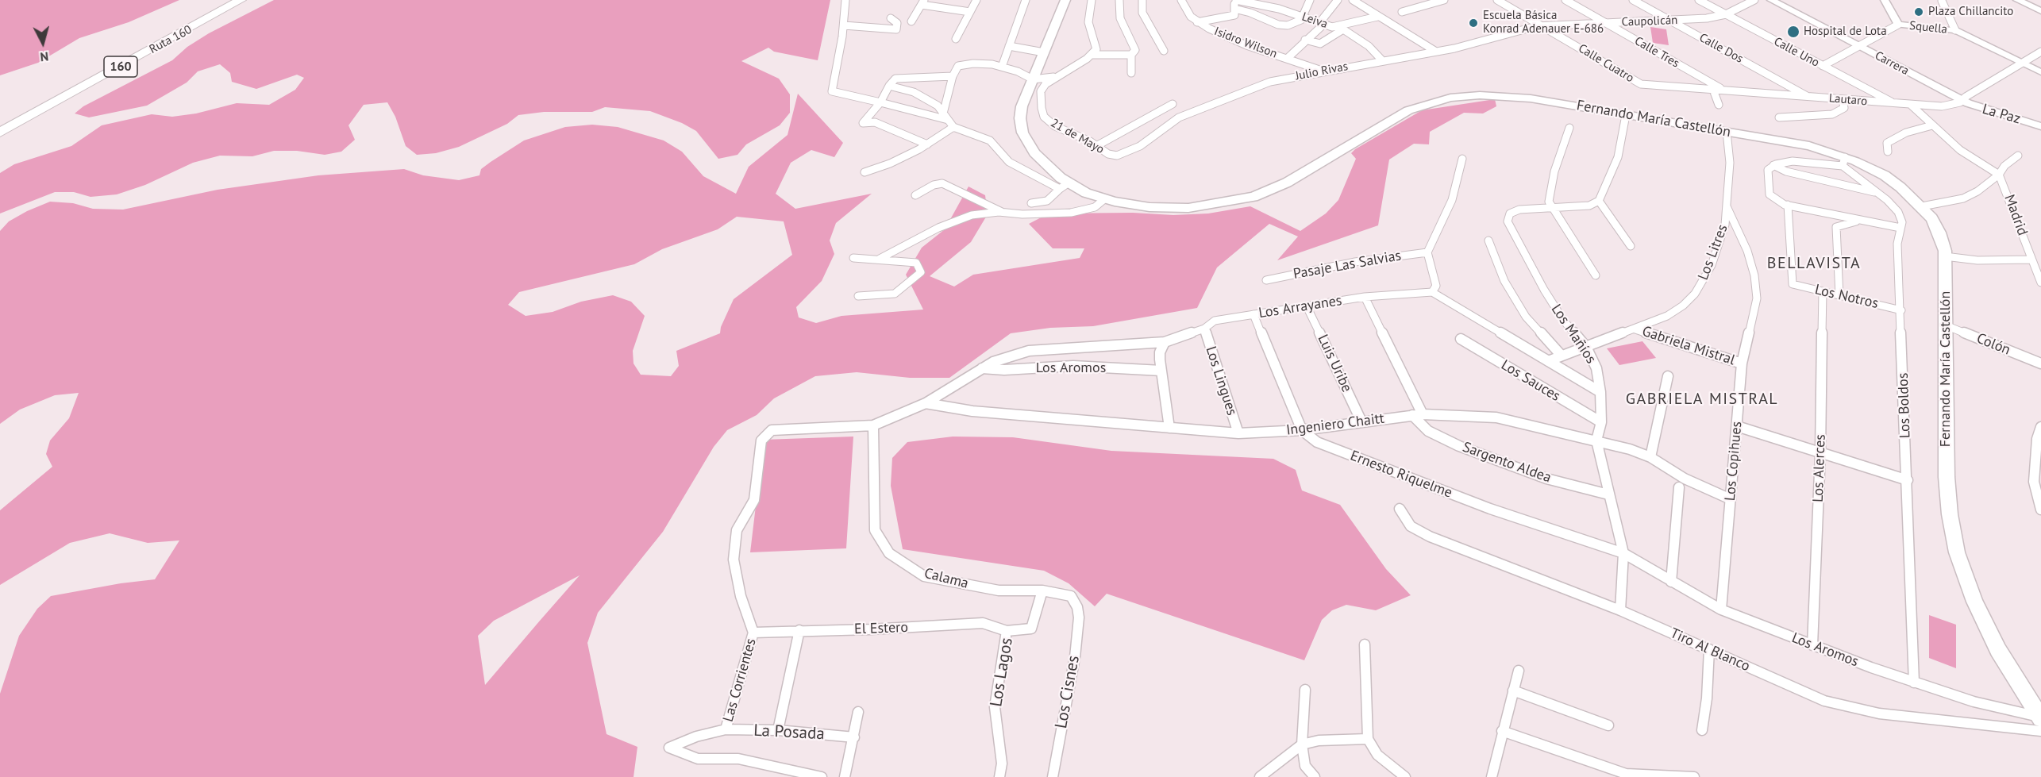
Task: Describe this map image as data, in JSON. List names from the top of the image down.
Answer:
{
  "streets": {
    "highway": ["Ruta 160", "160"],
    "main road": ["Fernando María Castellón"],
    "street": [
      "Leiva",
      "Caupolicán",
      "Squella",
      "Isidro Wilson",
      "Calle Dos",
      "Calle Tres",
      "Calle Uno",
      "Calle Cuatro",
      "Carrera",
      "Julio Rivas",
      "Lautaro",
      "La Paz",
      "21 de Mayo",
      "Madrid",
      "Los Litres",
      "Pasaje Las Salvias",
      "Los Notros",
      "Los Arrayanes",
      "Los Mañíos",
      "Colón",
      "Gabriela Mistral",
      "Luis Uribe",
      "Los Aromos",
      "Los Lingues",
      "Los Sauces",
      "Los Boldos",
      "Ingeniero Chaitt",
      "Los Copihues",
      "Sargento Aldea",
      "Los Alerces",
      "Ernesto Riquelme",
      "Calama",
      "El Estero",
      "Tiro Al Blanco",
      "Los Lagos",
      "Las Corrientes",
      "Los Cisnes",
      "La Posada"
    ]
  },
  "crossings": [
    ["Leiva", "Julio Rivas"],
    ["Caupolicán", "Calle Dos"],
    ["Caupolicán", "Calle Tres"],
    ["Caupolicán", "Calle Uno"],
    ["Caupolicán", "Calle Cuatro"],
    ["Caupolicán", "Julio Rivas"],
    ["Squella", "Calle Uno"],
    ["Squella", "Carrera"],
    ["Isidro Wilson", "Julio Rivas"],
    ["Calle Dos", "Lautaro"],
    ["Calle Tres", "Lautaro"],
    ["Calle Uno", "Lautaro"],
    ["Calle Cuatro", "Julio Rivas"],
    ["Calle Cuatro", "Lautaro"],
    ["Carrera", "Lautaro"],
    ["Carrera", "La Paz"],
    ["Julio Rivas", "21 de Mayo"],
    ["Lautaro", "La Paz"],
    ["Fernando María Castellón", "Los Litres"],
    ["Fernando María Castellón", "Colón"],
    ["Fernando María Castellón", "Los Aromos"],
    ["Fernando María Castellón", "Los Boldos"],
    ["Los Litres", "Los Mañíos"],
    ["Los Litres", "Gabriela Mistral"],
    ["Los Litres", "Los Copihues"],
    ["Los Notros", "Los Boldos"],
    ["Los Notros", "Los Alerces"],
    ["Los Arrayanes", "Luis Uribe"],
    ["Los Arrayanes", "Los Aromos"],
    ["Los Arrayanes", "Los Lingues"],
    ["Los Arrayanes", "Ingeniero Chaitt"],
    ["Los Arrayanes", "Calama"],
    ["Los Arrayanes", "Las Corrientes"],
    ["Los Mañíos", "Los Aromos"],
    ["Los Mañíos", "Los Sauces"],
    ["Los Mañíos", "Ingeniero Chaitt"],
    ["Los Mañíos", "Sargento Aldea"],
    ["Los Mañíos", "Ernesto Riquelme"],
    ["Los Mañíos", "Tiro Al Blanco"],
    ["Gabriela Mistral", "Los Copihues"],
    ["Luis Uribe", "Ingeniero Chaitt"],
    ["Los Aromos", "Los Boldos"],
    ["Los Aromos", "Los Copihues"],
    ["Los Aromos", "Los Alerces"],
    ["Los Aromos", "Ernesto Riquelme"],
    ["Los Lingues", "Ingeniero Chaitt"],
    ["Ingeniero Chaitt", "Los Copihues"],
    ["Ingeniero Chaitt", "Sargento Aldea"],
    ["Ingeniero Chaitt", "Ernesto Riquelme"],
    ["Calama", "Los Lagos"],
    ["Calama", "Las Corrientes"],
    ["Calama", "Los Cisnes"],
    ["El Estero", "Los Lagos"],
    ["El Estero", "Las Corrientes"],
    ["Las Corrientes", "La Posada"]
  ],
  "districts": ["BELLAVISTA", "GABRIELA MISTRAL"],
  "places": ["Plaza Chillancito", "Escuela Básica Konrad Adenauer E-686", "Hospital de Lota"],
  "north": "bottom"
}
